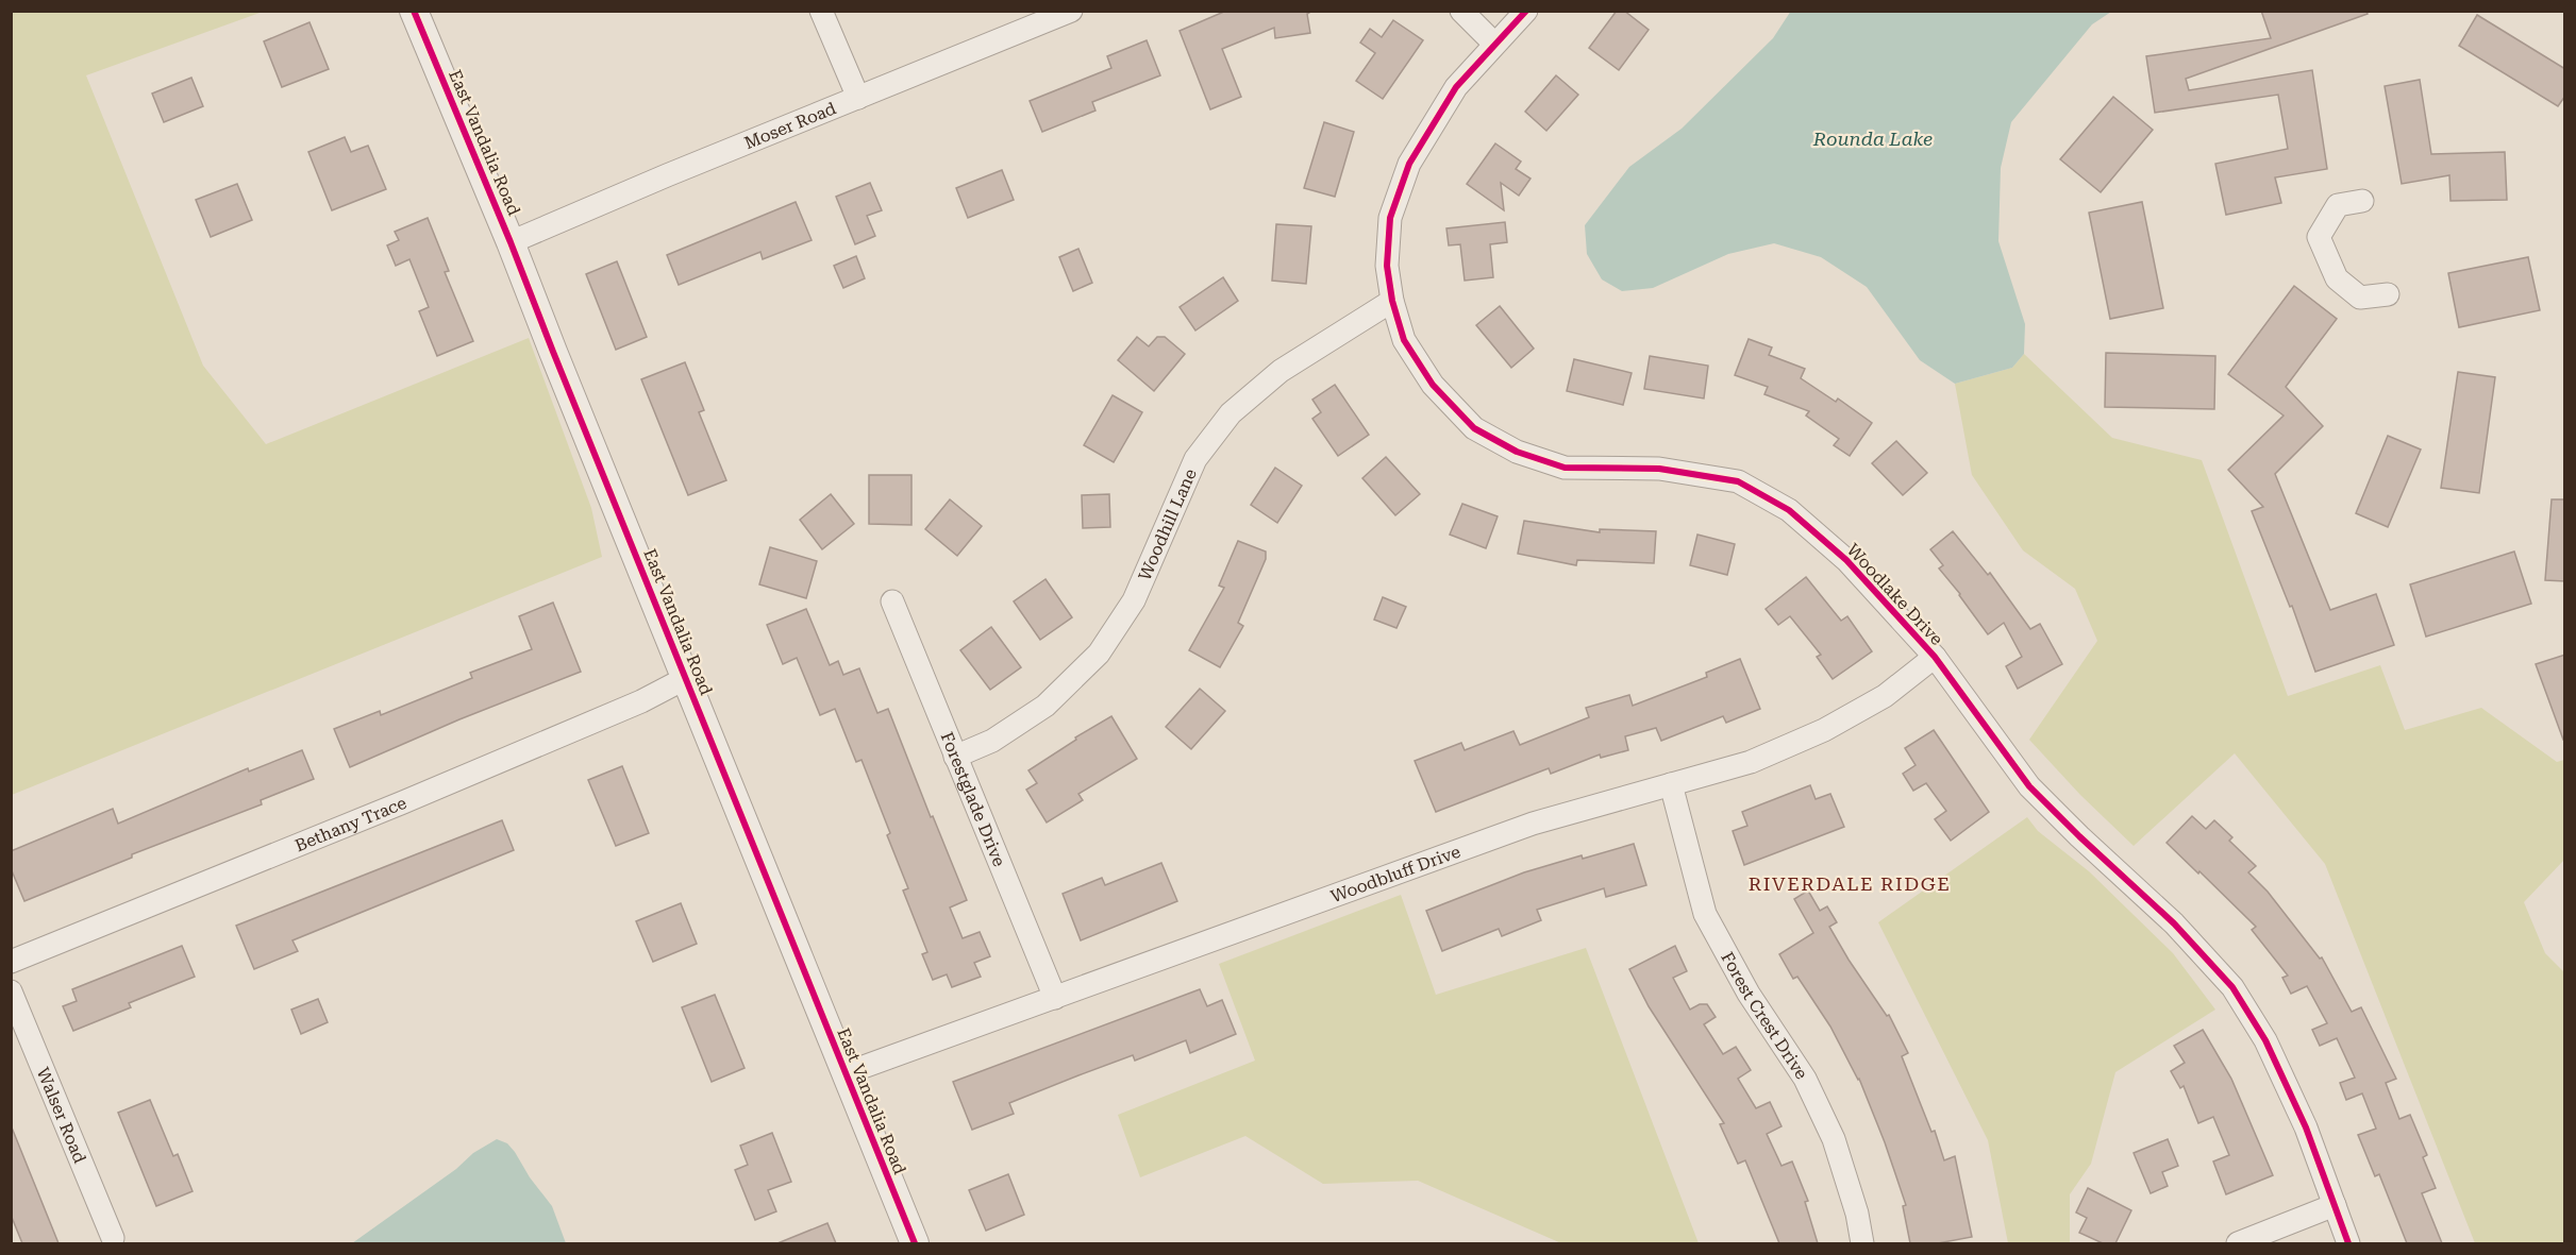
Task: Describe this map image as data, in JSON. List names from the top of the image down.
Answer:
{
  "streets": {
    "street": [
      "Moser Road",
      "East Vandalia Road",
      "Woodhill Lane",
      "Woodlake Drive",
      "Forestglade Drive",
      "Bethany Trace",
      "Woodbluff Drive",
      "Forest Crest Drive",
      "Walser Road"
    ]
  },
  "crossings": [
    ["Moser Road", "East Vandalia Road"],
    ["East Vandalia Road", "Bethany Trace"],
    ["East Vandalia Road", "Woodbluff Drive"],
    ["Woodhill Lane", "Woodlake Drive"],
    ["Woodhill Lane", "Forestglade Drive"],
    ["Woodlake Drive", "Woodbluff Drive"],
    ["Forestglade Drive", "Woodbluff Drive"],
    ["Woodbluff Drive", "Forest Crest Drive"]
  ],
  "districts": ["RIVERDALE RIDGE"],
  "water": ["Rounda Lake"]
}
